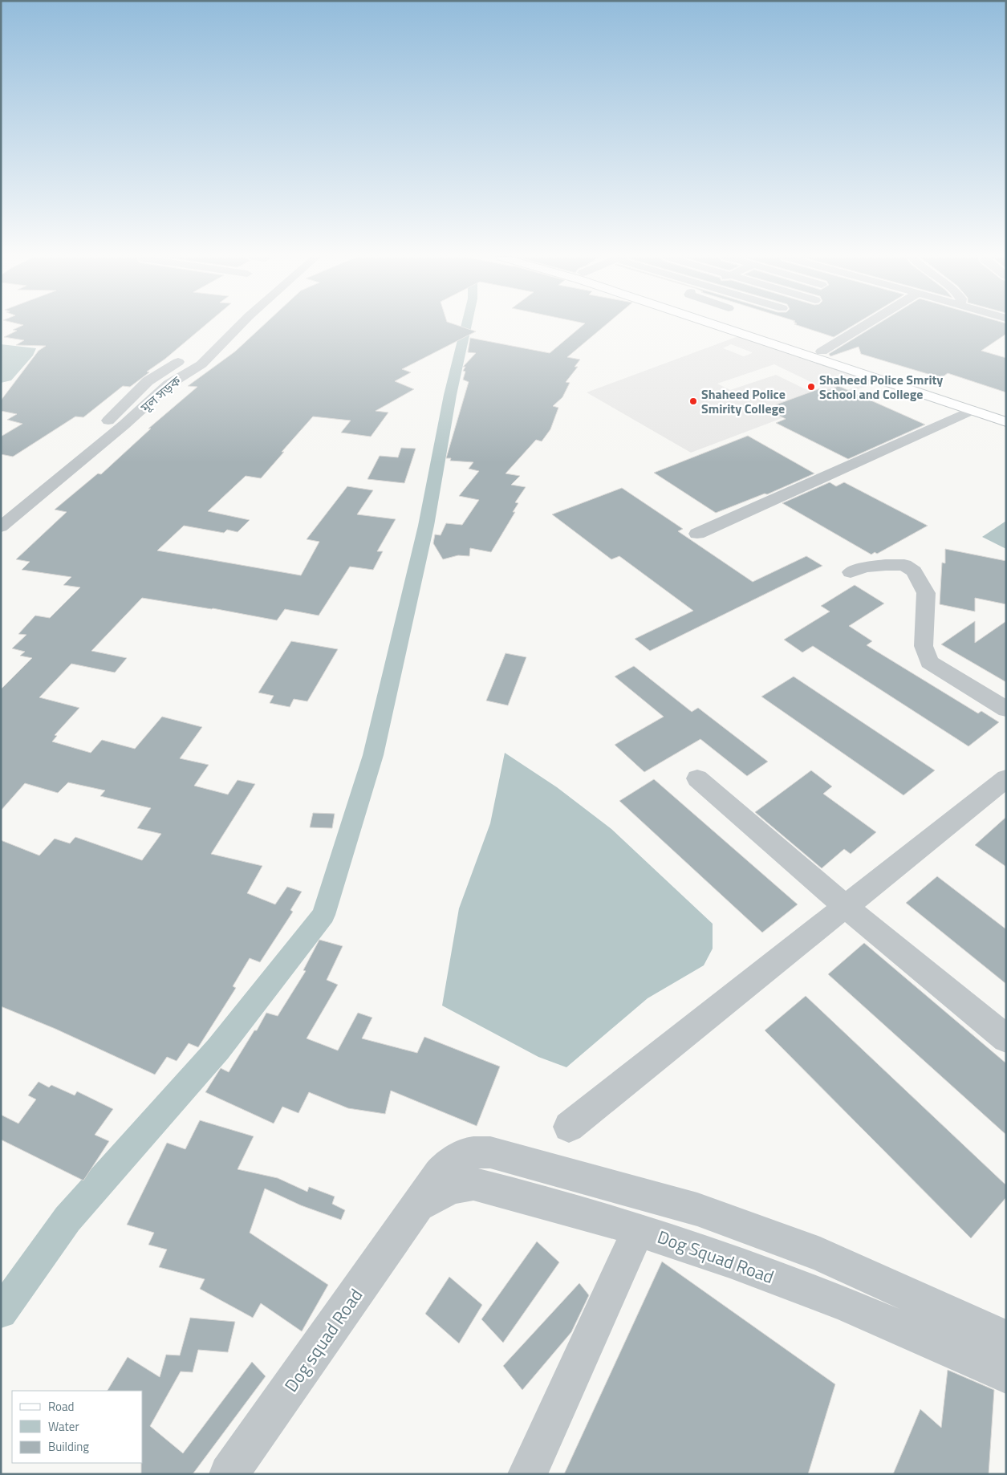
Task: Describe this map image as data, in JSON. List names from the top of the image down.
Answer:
{
  "streets": {
    "street": ["মূল সড়ক", "Dog Squad Road", "Dog squad Road"]
  },
  "crossings": [
    ["Dog Squad Road", "Dog squad Road"]
  ],
  "places": ["Shaheed Police Smrity School and College", "Shaheed Police Smirity College"],
  "legend": ["Road", "Water", "Building"]
}
